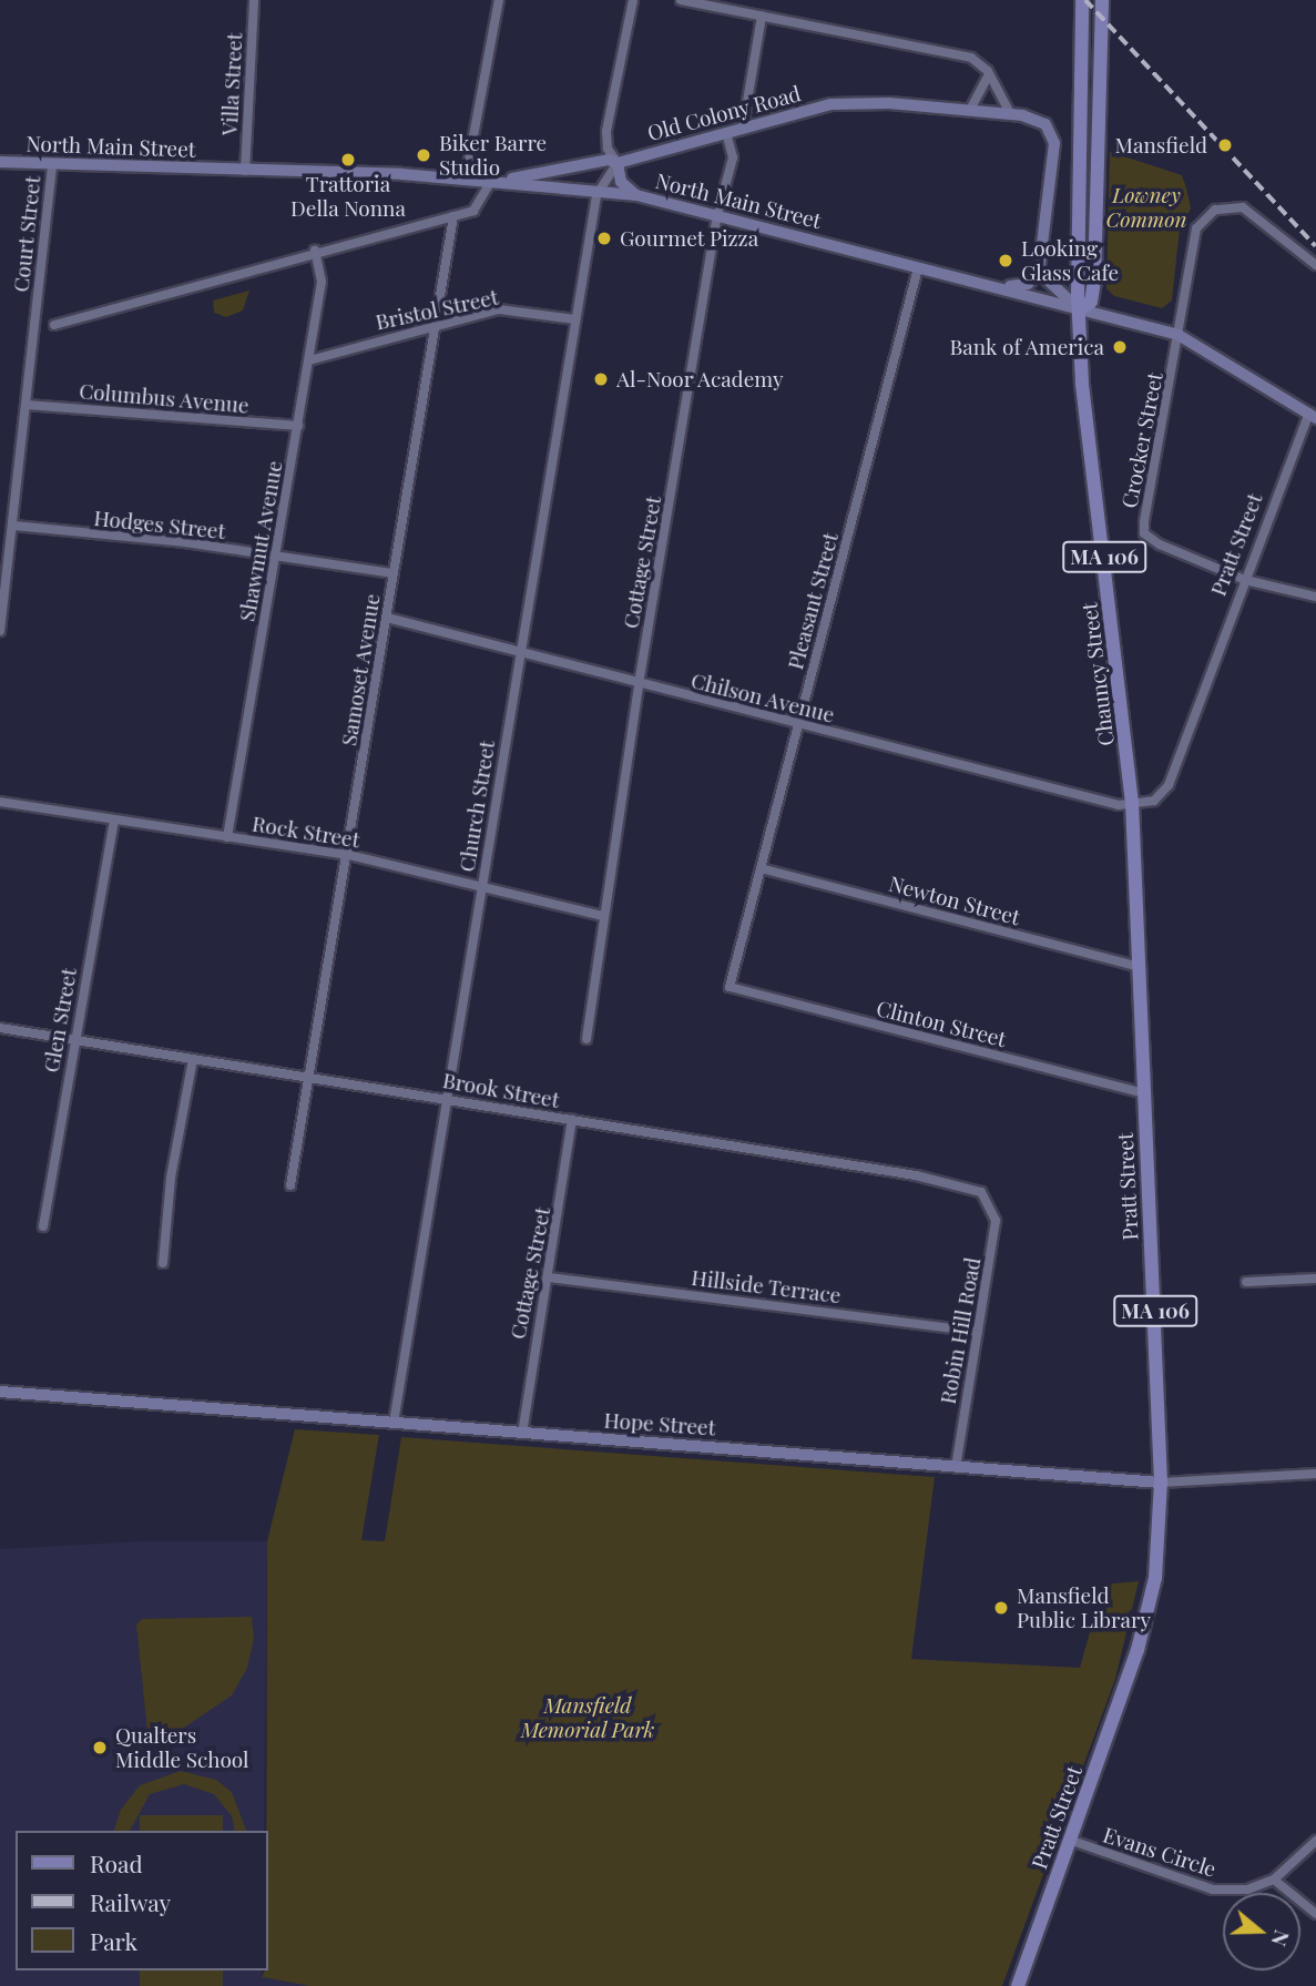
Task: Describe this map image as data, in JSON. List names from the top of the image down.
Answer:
{
  "streets": {
    "main road": [
      "Old Colony Road",
      "North Main Street",
      "Pratt Street",
      "MA 106",
      "Chauncy Street",
      "Hope Street"
    ],
    "street": [
      "Villa Street",
      "Court Street",
      "Bristol Street",
      "Columbus Avenue",
      "Crocker Street",
      "Hodges Street",
      "Shawmut Avenue",
      "Cottage Street",
      "Pleasant Street",
      "Samoset Avenue",
      "Chilson Avenue",
      "Church Street",
      "Rock Street",
      "Newton Street",
      "Glen Street",
      "Clinton Street",
      "Brook Street",
      "Hillside Terrace",
      "Robin Hill Road",
      "Evans Circle"
    ]
  },
  "crossings": [
    ["Villa Street", "North Main Street"],
    ["Old Colony Road", "North Main Street"],
    ["Old Colony Road", "Cottage Street"],
    ["North Main Street", "Court Street"],
    ["North Main Street", "Crocker Street"],
    ["North Main Street", "Pratt Street"],
    ["North Main Street", "Cottage Street"],
    ["North Main Street", "Pleasant Street"],
    ["North Main Street", "Chauncy Street"],
    ["North Main Street", "Church Street"],
    ["Court Street", "Columbus Avenue"],
    ["Court Street", "Hodges Street"],
    ["Bristol Street", "Shawmut Avenue"],
    ["Bristol Street", "Samoset Avenue"],
    ["Bristol Street", "Church Street"],
    ["Columbus Avenue", "Shawmut Avenue"],
    ["Crocker Street", "Pratt Street"],
    ["Hodges Street", "Shawmut Avenue"],
    ["Hodges Street", "Samoset Avenue"],
    ["Shawmut Avenue", "Rock Street"],
    ["Pratt Street", "Chauncy Street"],
    ["Pratt Street", "Chilson Avenue"],
    ["Pratt Street", "Newton Street"],
    ["Pratt Street", "Clinton Street"],
    ["Pratt Street", "Hope Street"],
    ["Pratt Street", "Evans Circle"],
    ["Cottage Street", "Chilson Avenue"],
    ["Cottage Street", "Rock Street"],
    ["Cottage Street", "Brook Street"],
    ["Cottage Street", "Hillside Terrace"],
    ["Cottage Street", "Hope Street"],
    ["Pleasant Street", "Chilson Avenue"],
    ["Pleasant Street", "Newton Street"],
    ["Pleasant Street", "Clinton Street"],
    ["Samoset Avenue", "Chilson Avenue"],
    ["Samoset Avenue", "Rock Street"],
    ["Samoset Avenue", "Brook Street"],
    ["Chauncy Street", "Chilson Avenue"],
    ["Chilson Avenue", "Church Street"],
    ["Church Street", "Rock Street"],
    ["Church Street", "Brook Street"],
    ["Church Street", "Hope Street"],
    ["Rock Street", "Glen Street"],
    ["Glen Street", "Brook Street"],
    ["Brook Street", "Robin Hill Road"],
    ["Hillside Terrace", "Robin Hill Road"],
    ["Robin Hill Road", "Hope Street"]
  ],
  "parks": ["Lowney Common", "Mansfield Memorial Park"],
  "places": [
    "Mansfield",
    "Biker Barre Studio",
    "Trattoria Della Nonna",
    "Gourmet Pizza",
    "Looking Glass Cafe",
    "Bank of America",
    "Al-Noor Academy",
    "Mansfield Public Library",
    "Qualters Middle School"
  ],
  "legend": ["Road", "Railway", "Park"],
  "north": "right"
}
